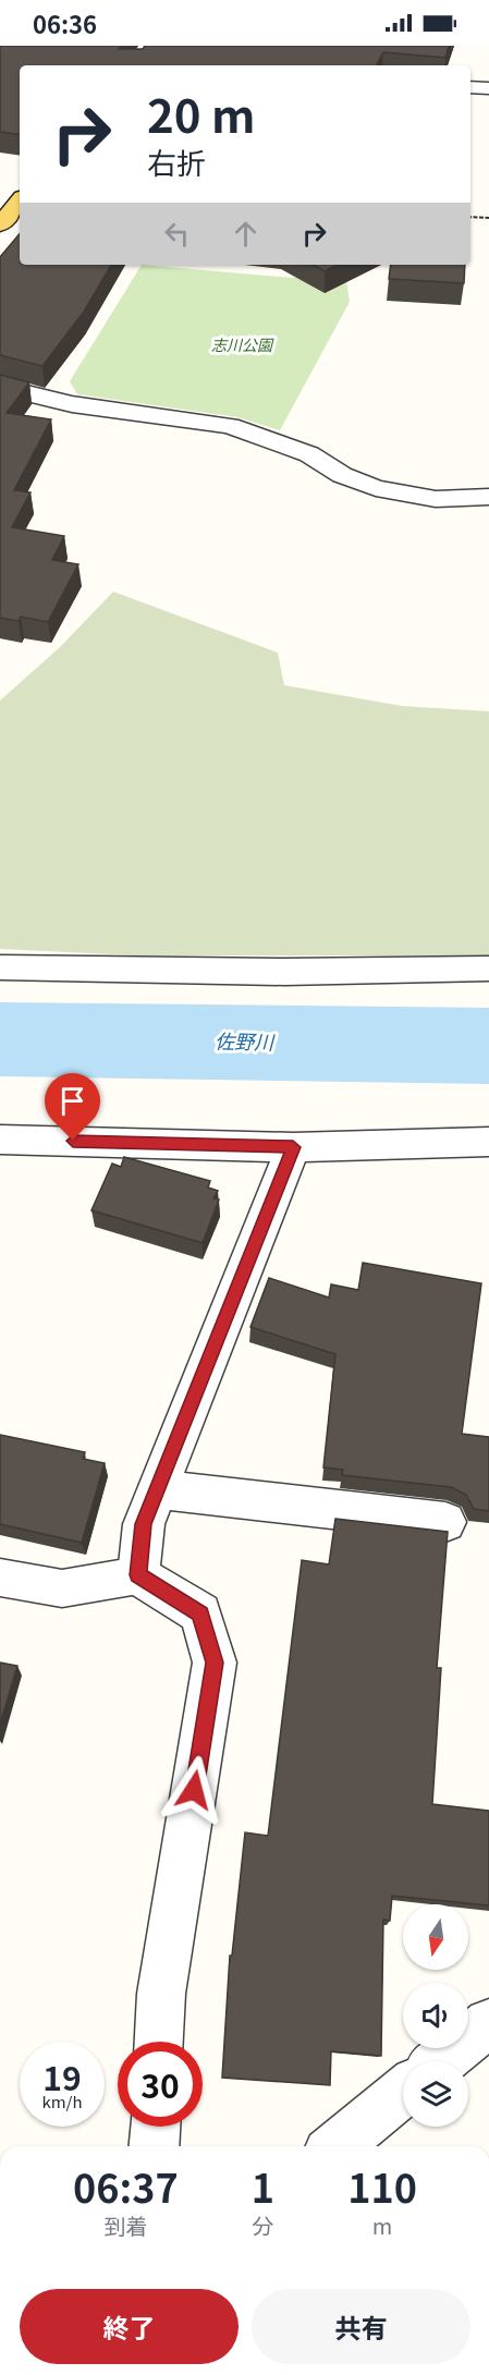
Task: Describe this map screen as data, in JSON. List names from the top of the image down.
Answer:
{
  "water": ["佐野川"],
  "parks": ["志川公園"],
  "north": "bottom",
  "page": {
    "status": "06:36",
    "turn": ["20 m", "右折"],
    "speed": "19 km/h",
    "limit": "30",
    "eta": [
      "06:37",
      "到着",
      "1",
      "分",
      "110",
      "m"
    ],
    "buttons": ["終了", "共有"]
  }
}
